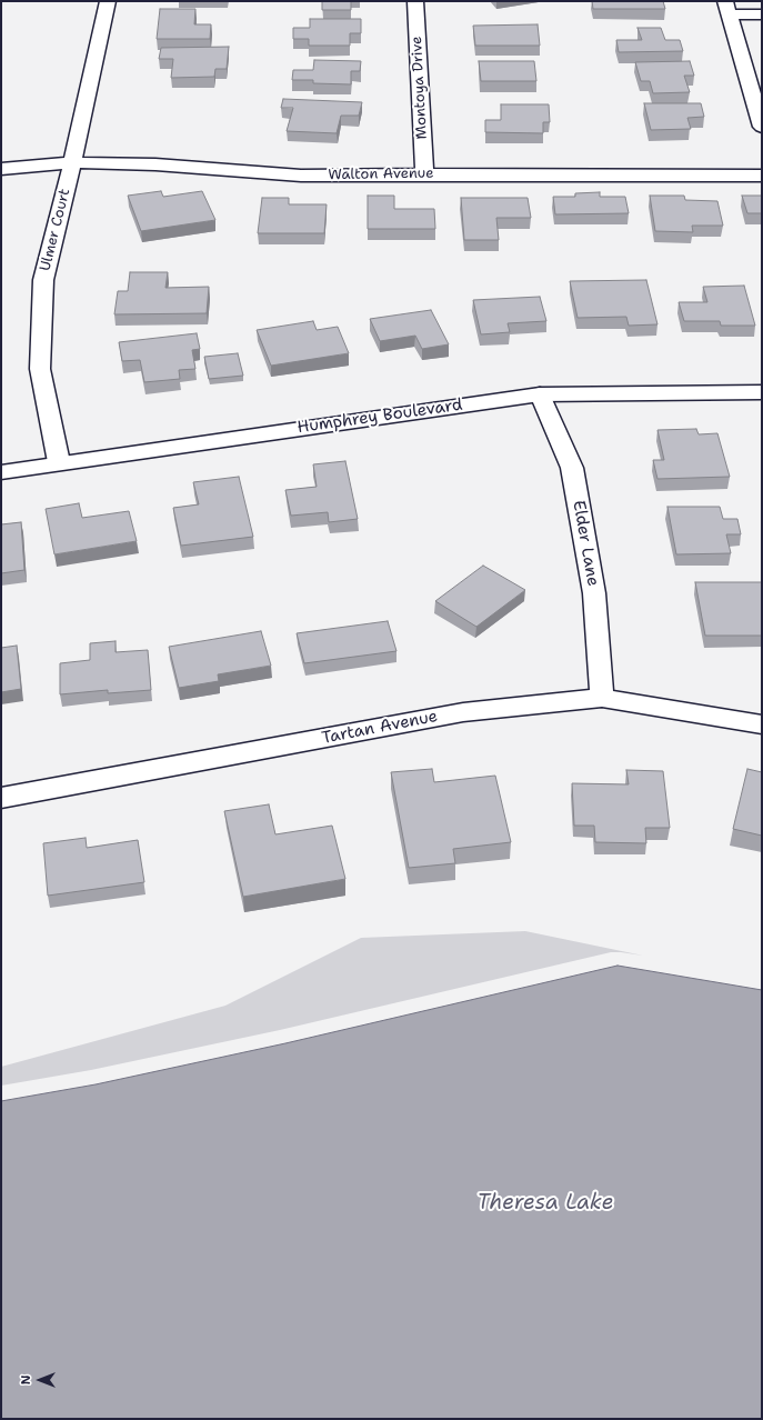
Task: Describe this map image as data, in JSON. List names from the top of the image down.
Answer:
{
  "streets": {
    "street": [
      "Montoya Drive",
      "Walton Avenue",
      "Ulmer Court",
      "Humphrey Boulevard",
      "Elder Lane",
      "Tartan Avenue"
    ]
  },
  "crossings": [
    ["Montoya Drive", "Walton Avenue"],
    ["Walton Avenue", "Ulmer Court"],
    ["Ulmer Court", "Humphrey Boulevard"],
    ["Humphrey Boulevard", "Elder Lane"],
    ["Elder Lane", "Tartan Avenue"]
  ],
  "water": ["Theresa Lake"],
  "north": "left"
}
